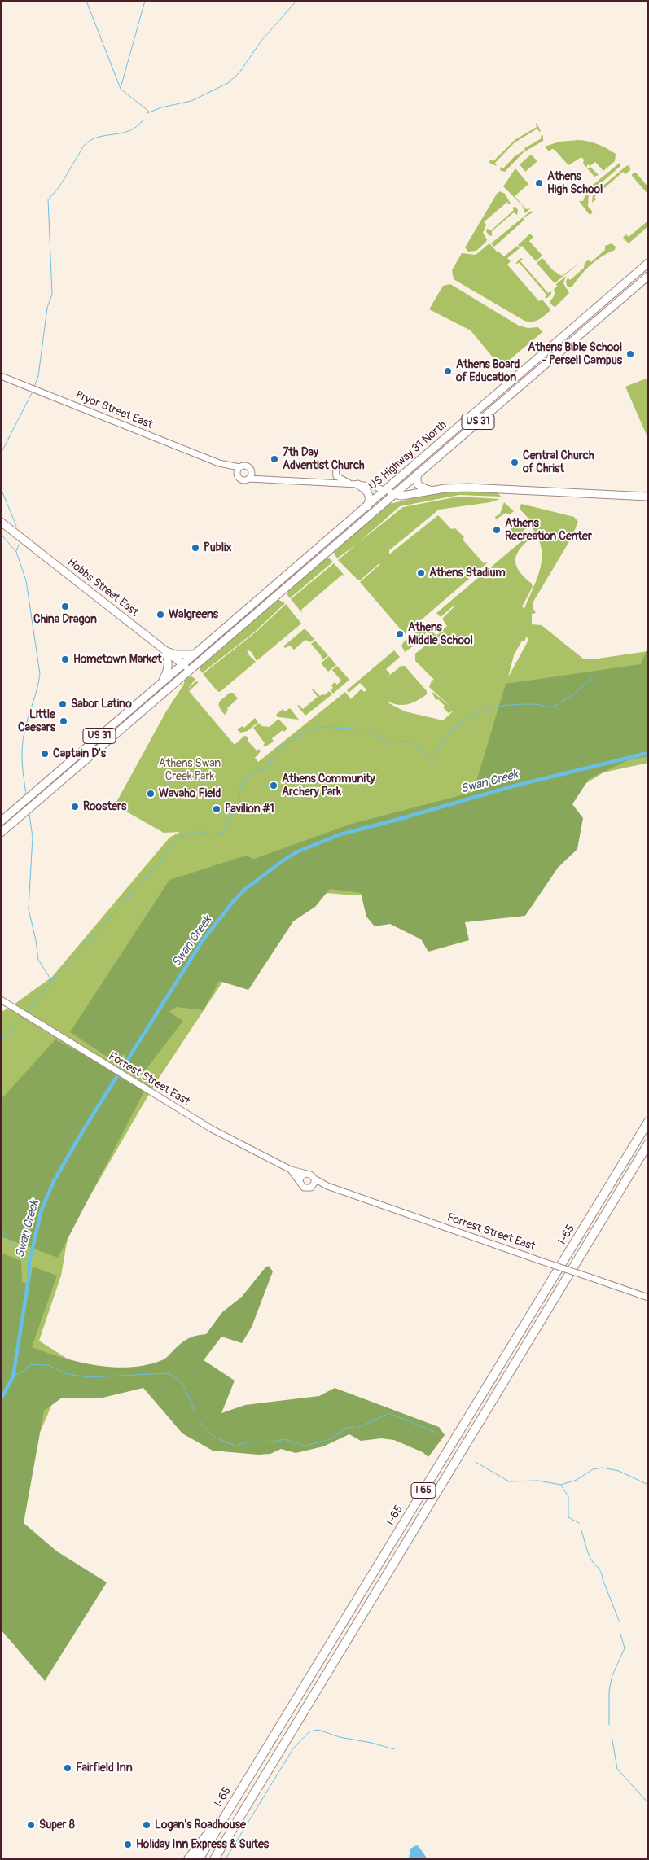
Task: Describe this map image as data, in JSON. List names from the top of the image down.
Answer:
{
  "streets": {
    "highway": ["I-65", "I 65"],
    "main road": ["US 31", "US Highway 31 North", "Hobbs Street East"],
    "street": ["Pryor Street East", "Forrest Street East"]
  },
  "crossings": [
    ["US 31", "US Highway 31 North"],
    ["US 31", "Hobbs Street East"],
    ["US Highway 31 North", "Hobbs Street East"]
  ],
  "water": ["Swan Creek"],
  "parks": ["Athens Swan Creek Park"],
  "places": [
    "Athens High School",
    "Athens Bible School - Persell Campus",
    "Athens Board of Education",
    "7th Day Adventist Church",
    "Central Church of Christ",
    "Athens Recreation Center",
    "Publix",
    "Athens Stadium",
    "China Dragon",
    "Walgreens",
    "Athens Middle School",
    "Hometown Market",
    "Sabor Latino",
    "Little Caesars",
    "Captain D's",
    "Athens Community Archery Park",
    "Wavaho Field",
    "Roosters",
    "Pavilion #1",
    "Fairfield Inn",
    "Super 8",
    "Logan's Roadhouse",
    "Holiday Inn Express & Suites"
  ]
}
